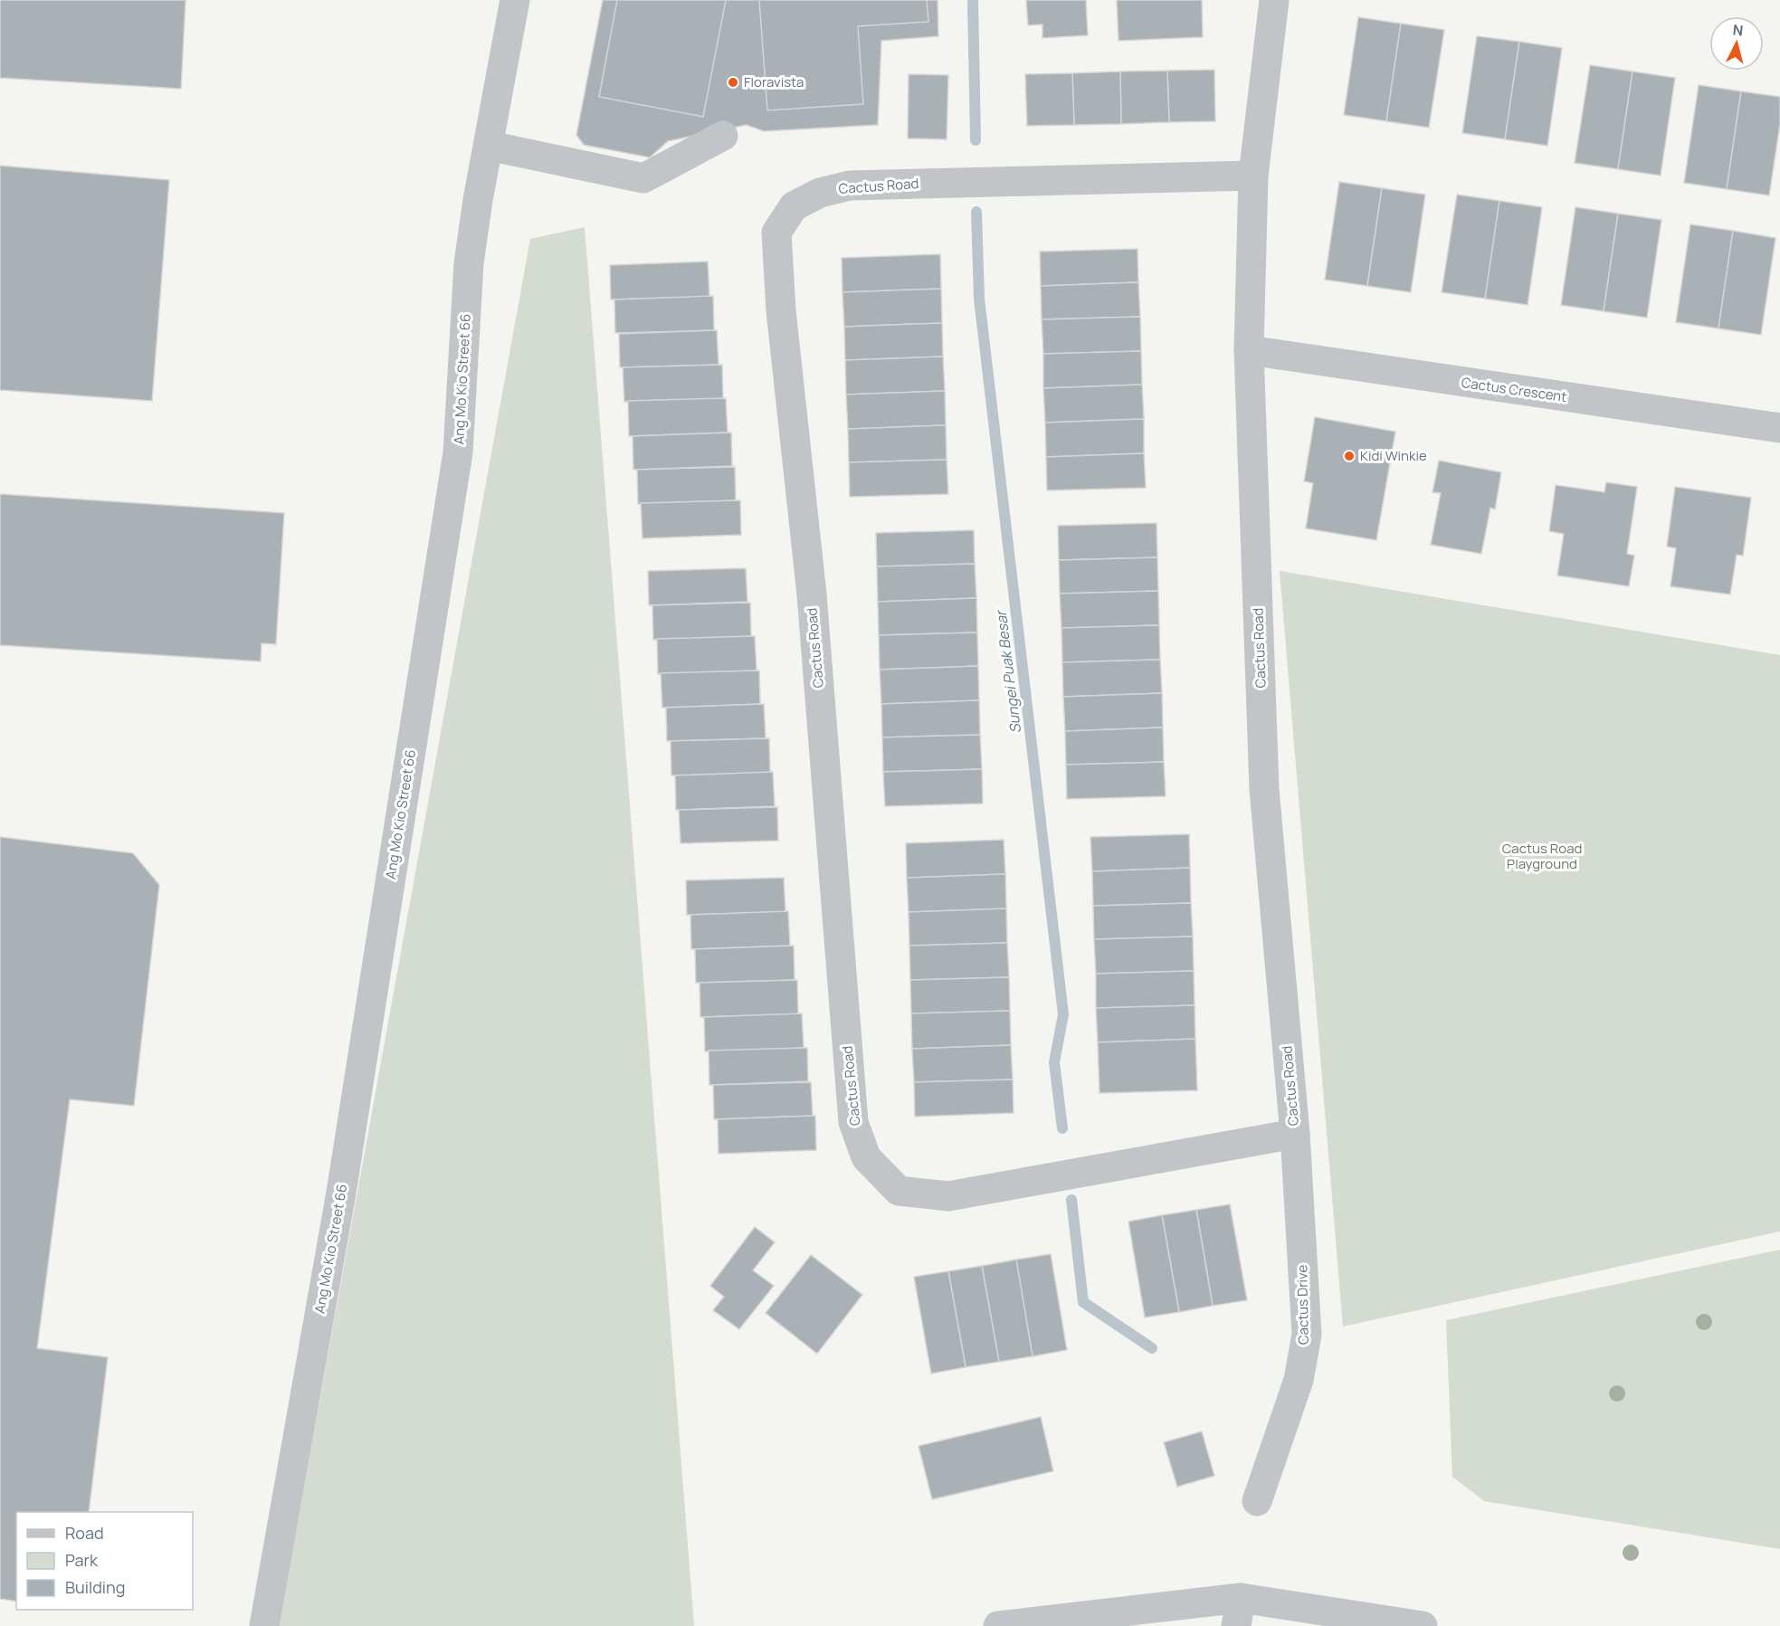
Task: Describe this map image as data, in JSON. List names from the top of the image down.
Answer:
{
  "streets": {
    "street": [
      "Cactus Road",
      "Ang Mo Kio Street 66",
      "Cactus Crescent",
      "Cactus Drive"
    ]
  },
  "crossings": [
    ["Cactus Road", "Cactus Crescent"],
    ["Cactus Road", "Cactus Drive"]
  ],
  "water": ["Sungei Puak Besar"],
  "parks": ["Cactus Road Playground"],
  "places": ["Floravista", "Kidi Winkie"],
  "legend": ["Road", "Park", "Building"],
  "north": "top"
}
